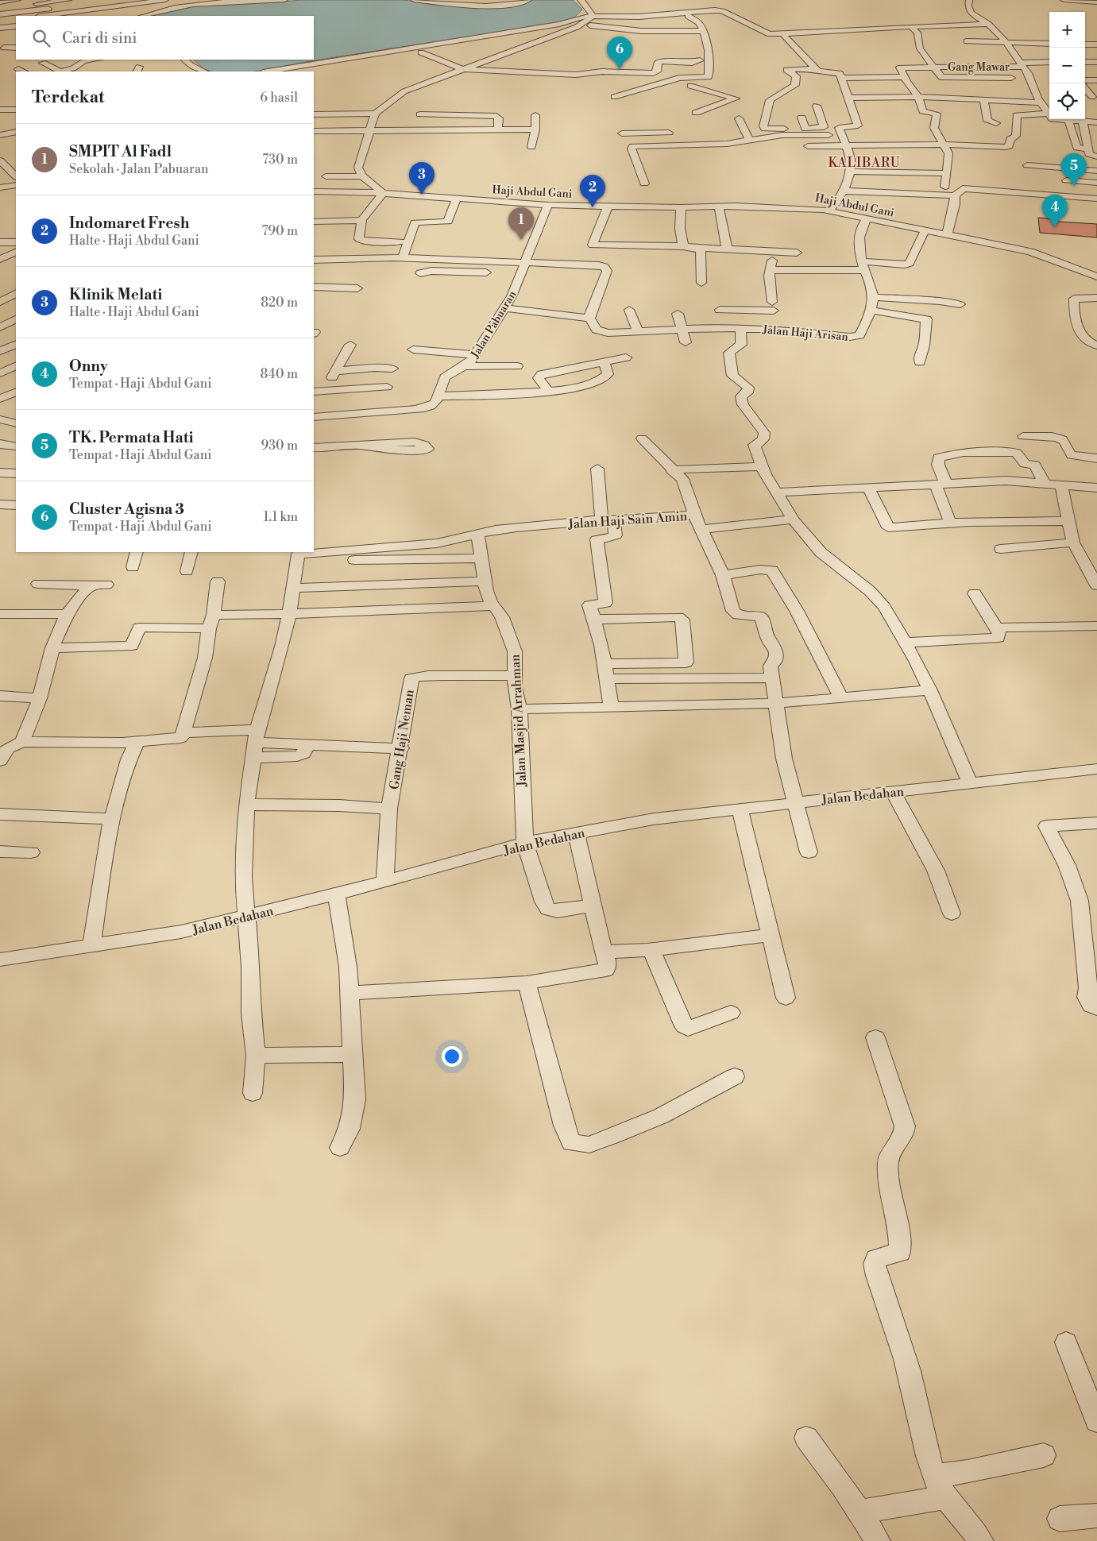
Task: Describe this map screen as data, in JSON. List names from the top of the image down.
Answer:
{
  "streets": {
    "street": [
      "Gang Mawar",
      "Haji Abdul Gani",
      "Jalan Pabuaran",
      "Jalan Haji Arisan",
      "Jalan Haji Sain Amin",
      "Jalan Masjid Arrahman",
      "Gang Haji Neman",
      "Jalan Bedahan"
    ]
  },
  "crossings": [
    ["Haji Abdul Gani", "Jalan Pabuaran"],
    ["Jalan Haji Sain Amin", "Jalan Masjid Arrahman"],
    ["Jalan Masjid Arrahman", "Gang Haji Neman"],
    ["Jalan Masjid Arrahman", "Jalan Bedahan"],
    ["Gang Haji Neman", "Jalan Bedahan"]
  ],
  "districts": ["KALIBARU"],
  "page": {
    "map_buttons": ["+", "−"],
    "search": "Cari di sini",
    "pins": [
      "6",
      "5",
      "3",
      "2",
      "4",
      "1"
    ],
    "heading": ["Terdekat", "6 hasil"],
    "list": [
      {
        "mark": "1",
        "name": "SMPIT Al Fadl",
        "note": "Sekolah · Jalan Pabuaran",
        "value": "730 m"
      },
      {
        "mark": "2",
        "name": "Indomaret Fresh",
        "note": "Halte · Haji Abdul Gani",
        "value": "790 m"
      },
      {
        "mark": "3",
        "name": "Klinik Melati",
        "note": "Halte · Haji Abdul Gani",
        "value": "820 m"
      },
      {
        "mark": "4",
        "name": "Onny",
        "note": "Tempat · Haji Abdul Gani",
        "value": "840 m"
      },
      {
        "mark": "5",
        "name": "TK. Permata Hati",
        "note": "Tempat · Haji Abdul Gani",
        "value": "930 m"
      },
      {
        "mark": "6",
        "name": "Cluster Agisna 3",
        "note": "Tempat · Haji Abdul Gani",
        "value": "1.1 km"
      }
    ]
  }
}
